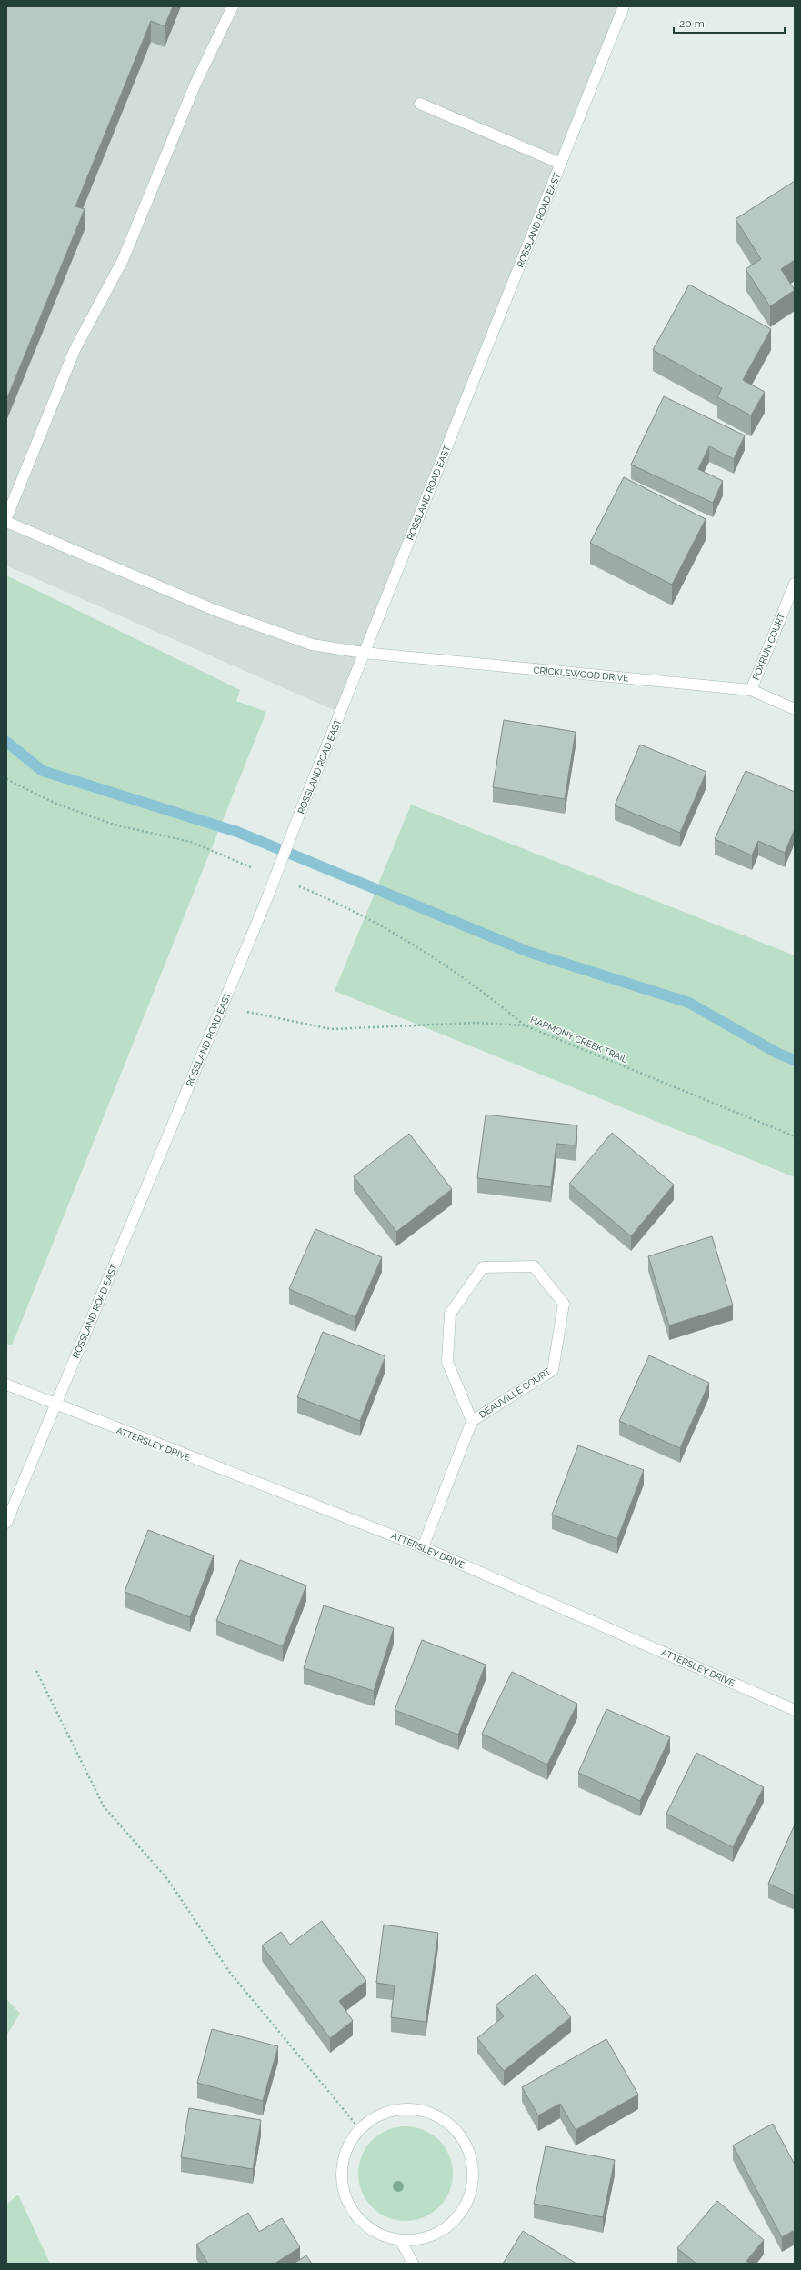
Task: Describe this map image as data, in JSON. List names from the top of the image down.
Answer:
{
  "streets": {
    "street": [
      "ROSSLAND ROAD EAST",
      "FOXRUN COURT",
      "CRICKLEWOOD DRIVE",
      "DEAUVILLE COURT",
      "ATTERSLEY DRIVE"
    ],
    "path": ["HARMONY CREEK TRAIL"]
  },
  "crossings": [
    ["ROSSLAND ROAD EAST", "CRICKLEWOOD DRIVE"],
    ["ROSSLAND ROAD EAST", "ATTERSLEY DRIVE"],
    ["FOXRUN COURT", "CRICKLEWOOD DRIVE"],
    ["DEAUVILLE COURT", "ATTERSLEY DRIVE"]
  ],
  "scale_bar": "20 m"
}
